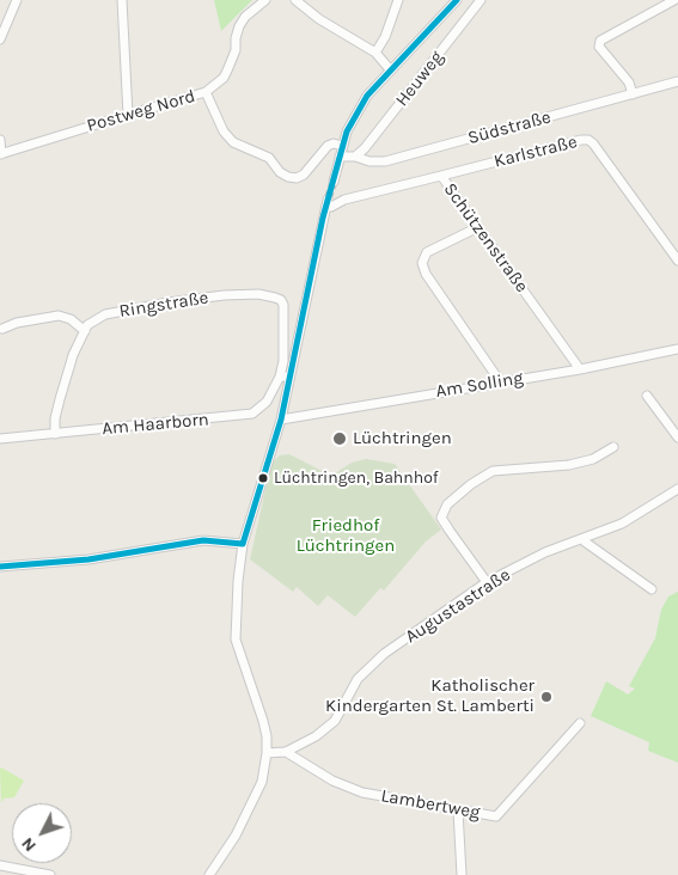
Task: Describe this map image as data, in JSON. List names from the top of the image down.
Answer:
{
  "streets": {
    "street": [
      "Heuweg",
      "Postweg Nord",
      "Südstraße",
      "Karlstraße",
      "Schützenstraße",
      "Ringstraße",
      "Am Solling",
      "Am Haarborn",
      "Augustastraße",
      "Lambertweg"
    ]
  },
  "crossings": [
    ["Heuweg", "Südstraße"],
    ["Karlstraße", "Schützenstraße"],
    ["Schützenstraße", "Am Solling"],
    ["Ringstraße", "Am Haarborn"],
    ["Augustastraße", "Lambertweg"]
  ],
  "parks": ["Friedhof Lüchtringen"],
  "places": ["Lüchtringen", "Lüchtringen, Bahnhof", "Katholischer Kindergarten St. Lamberti"],
  "north": "bottom left"
}
